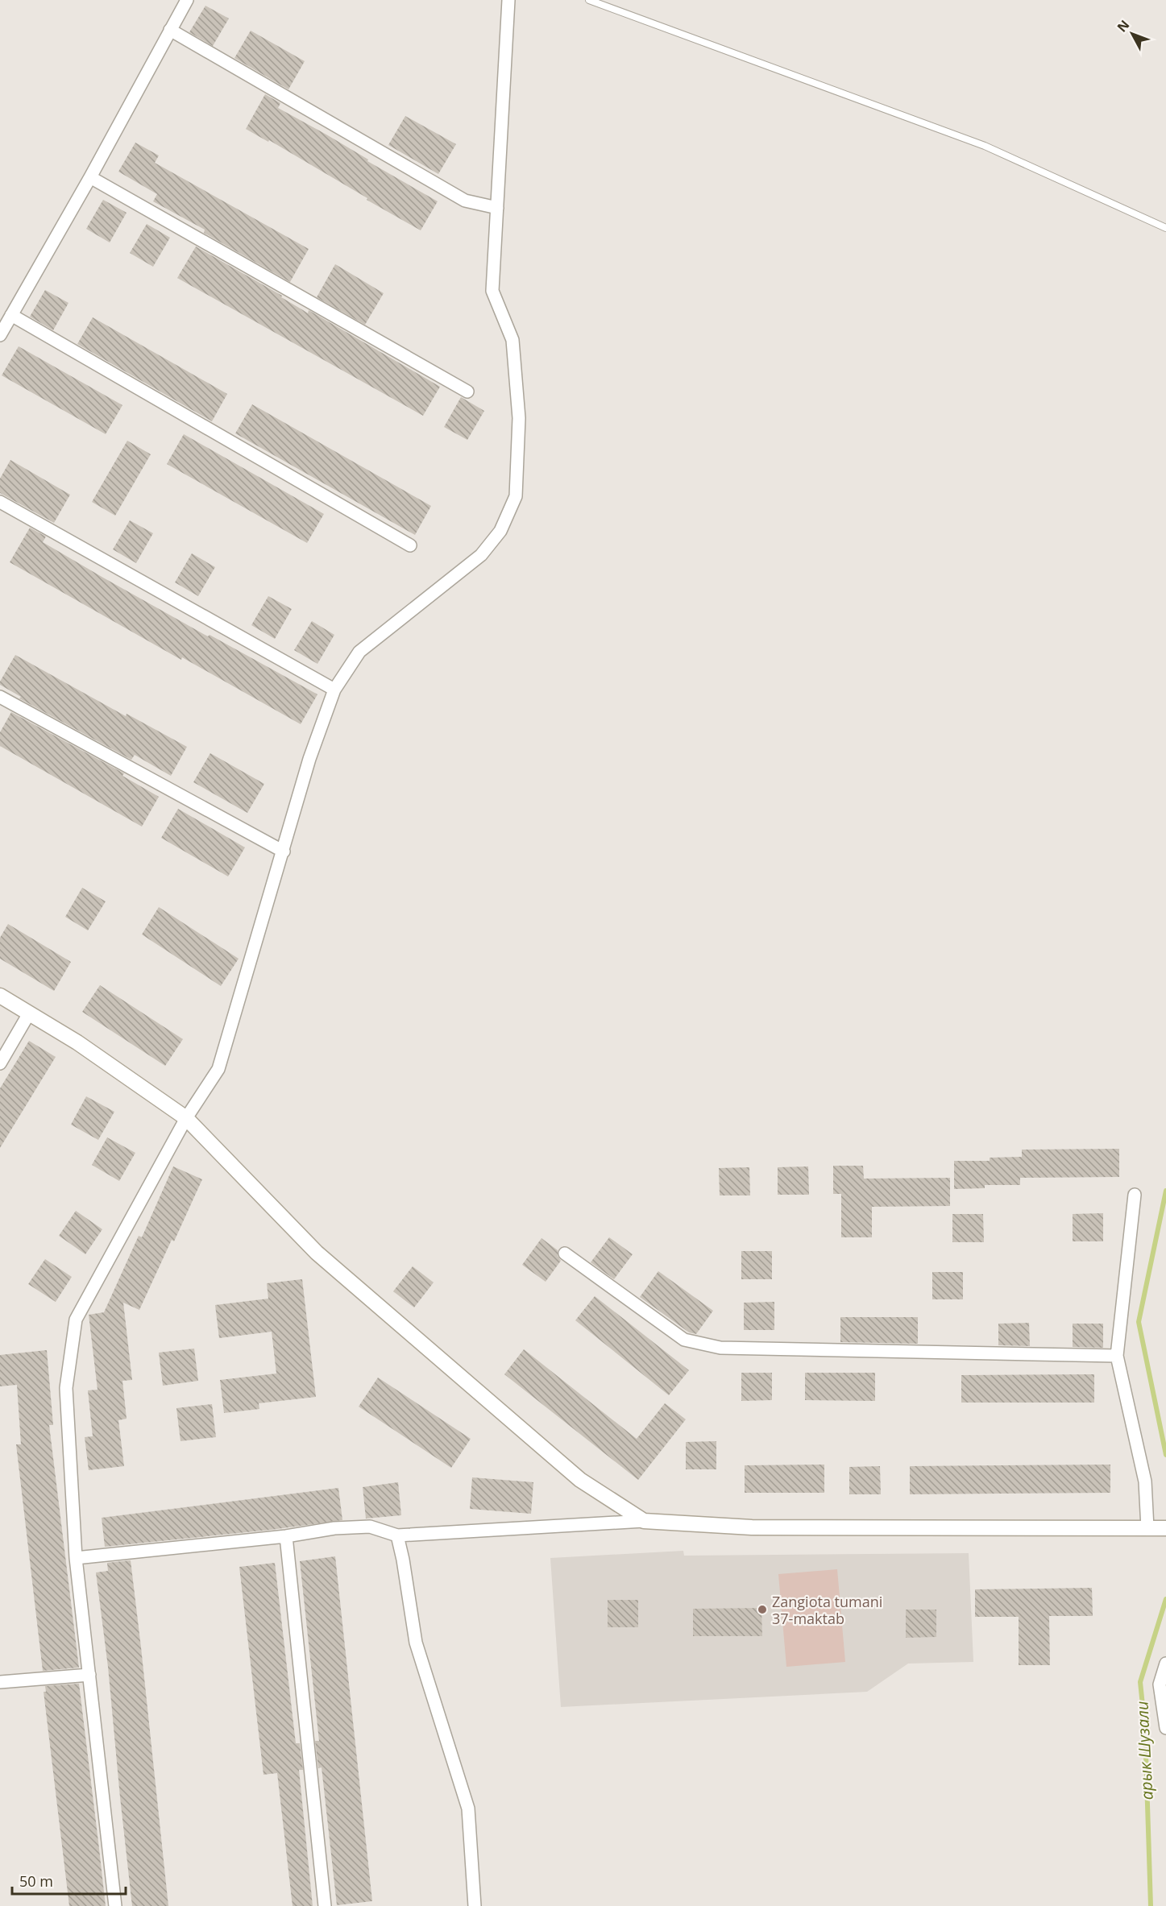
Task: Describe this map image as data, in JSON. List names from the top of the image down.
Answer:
{
  "water": ["арык Шузали"],
  "places": ["Zangiota tumani 37-maktab"],
  "scale_bar": "50 m",
  "north": "top left"
}
